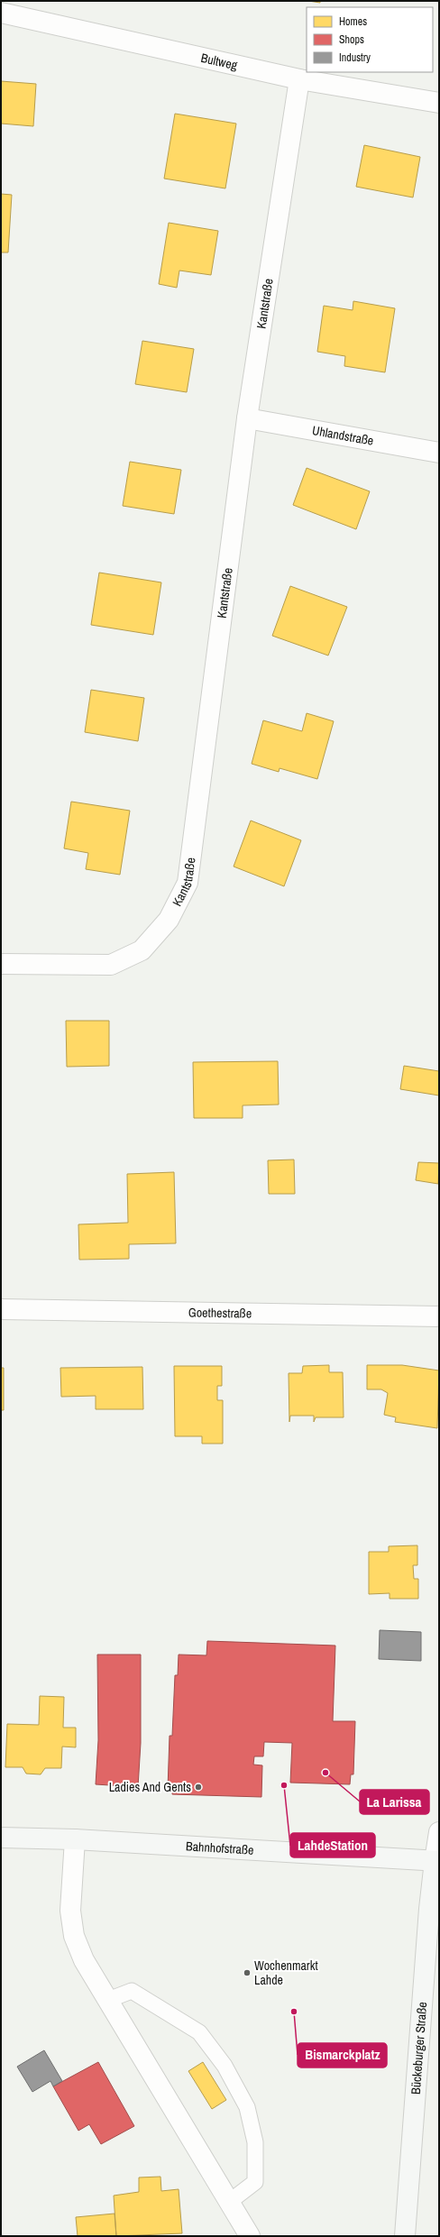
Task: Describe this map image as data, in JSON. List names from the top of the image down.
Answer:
{
  "streets": {
    "street": [
      "Bultweg",
      "Kantstraße",
      "Uhlandstraße",
      "Goethestraße",
      "Bahnhofstraße",
      "Bückeburger Straße"
    ]
  },
  "crossings": [
    ["Bultweg", "Kantstraße"],
    ["Kantstraße", "Uhlandstraße"],
    ["Bahnhofstraße", "Bückeburger Straße"]
  ],
  "places": [
    "La Larissa",
    "LahdeStation",
    "Ladies And Gents",
    "Wochenmarkt Lahde",
    "Bismarckplatz"
  ],
  "legend": ["Homes", "Shops", "Industry"]
}
